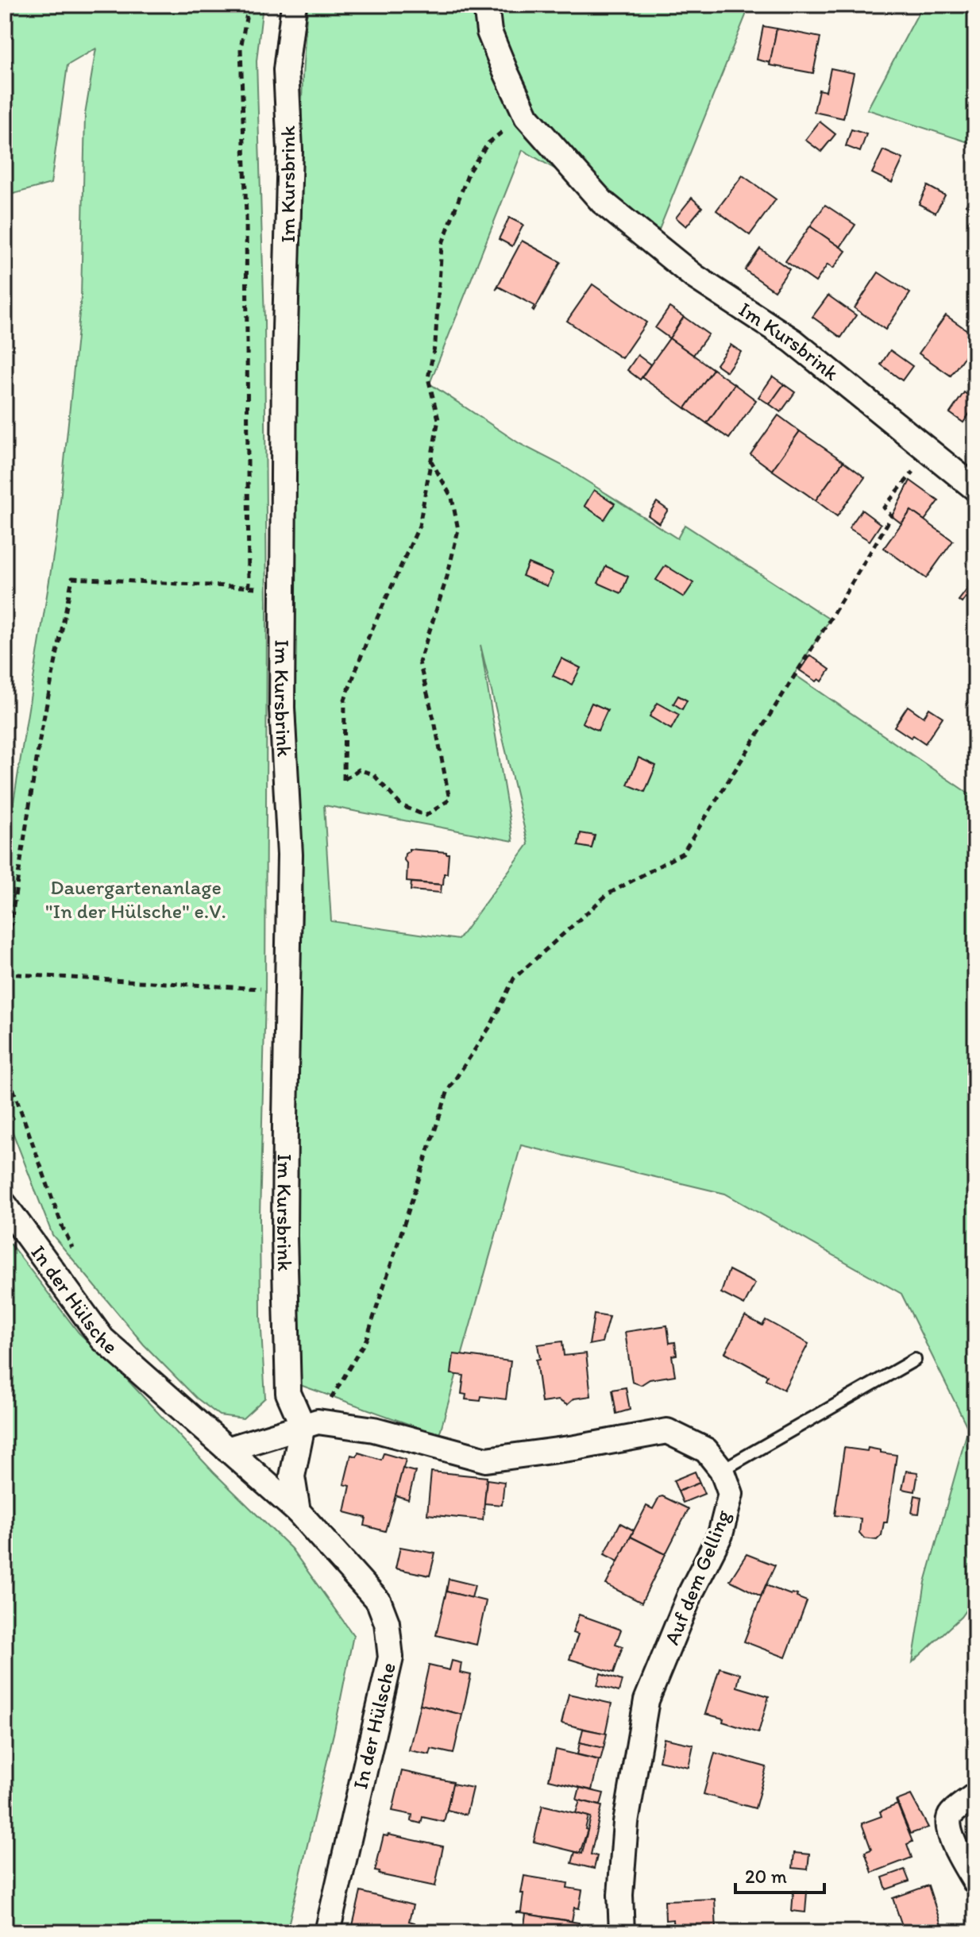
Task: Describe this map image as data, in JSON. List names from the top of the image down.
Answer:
{
  "streets": {
    "street": ["Im Kursbrink", "In der Hülsche", "Auf dem Gelling"]
  },
  "parks": ["Dauergartenanlage \"In der Hülsche\" e.V."],
  "scale_bar": "20 m"
}
